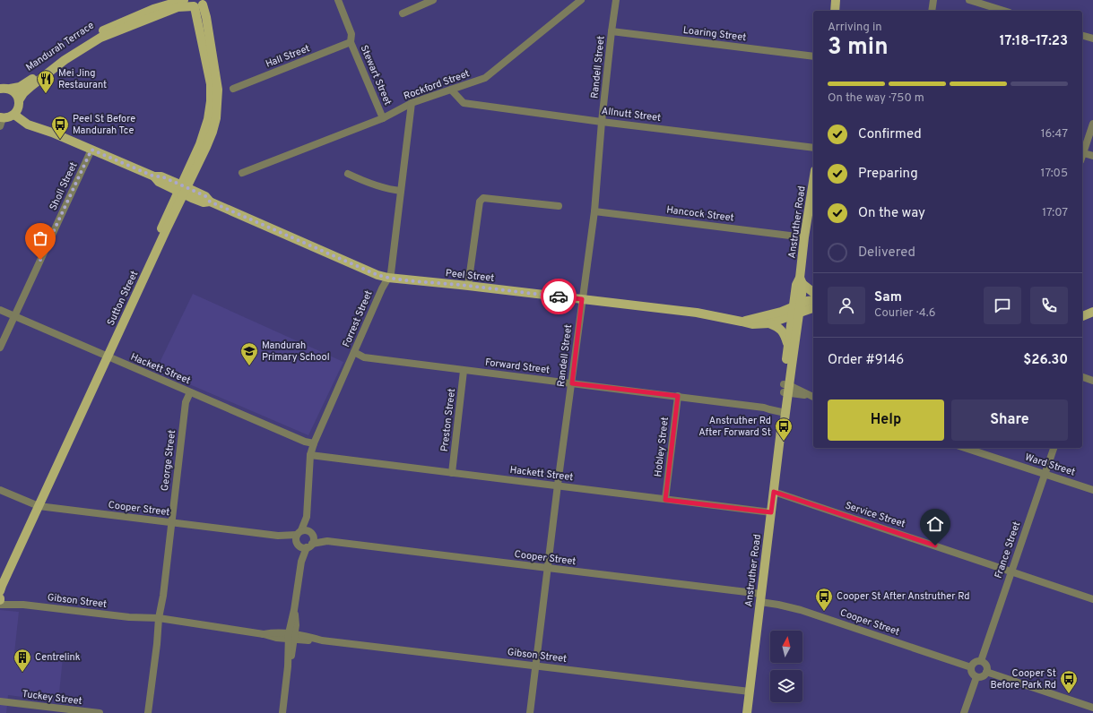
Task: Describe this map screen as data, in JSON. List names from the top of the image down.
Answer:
{
  "streets": {
    "main road": [
      "Mandurah Terrace",
      "Anstruther Road",
      "Peel Street",
      "Sutton Street"
    ],
    "street": [
      "Loaring Street",
      "Hall Street",
      "Randell Street",
      "Stewart Street",
      "Rockford Street",
      "Allnutt Street",
      "Sholl Street",
      "Hancock Street",
      "Forrest Street",
      "Forward Street",
      "Hackett Street",
      "Preston Street",
      "Hobley Street",
      "George Street",
      "Ward Street",
      "Cooper Street",
      "Service Street",
      "France Street",
      "Gibson Street",
      "Tuckey Street"
    ]
  },
  "crossings": [
    ["Loaring Street", "Randell Street"],
    ["Mandurah Terrace", "Peel Street"],
    ["Mandurah Terrace", "Sutton Street"],
    ["Hall Street", "Stewart Street"],
    ["Randell Street", "Allnutt Street"],
    ["Randell Street", "Hancock Street"],
    ["Randell Street", "Peel Street"],
    ["Randell Street", "Forward Street"],
    ["Randell Street", "Hackett Street"],
    ["Randell Street", "Cooper Street"],
    ["Randell Street", "Gibson Street"],
    ["Stewart Street", "Rockford Street"],
    ["Rockford Street", "Allnutt Street"],
    ["Rockford Street", "Forrest Street"],
    ["Sholl Street", "Peel Street"],
    ["Sholl Street", "Hackett Street"],
    ["Hancock Street", "Anstruther Road"],
    ["Anstruther Road", "Peel Street"],
    ["Anstruther Road", "Forward Street"],
    ["Anstruther Road", "Hackett Street"],
    ["Anstruther Road", "Cooper Street"],
    ["Anstruther Road", "Service Street"],
    ["Anstruther Road", "Gibson Street"],
    ["Peel Street", "Sutton Street"],
    ["Peel Street", "Forrest Street"],
    ["Sutton Street", "Hackett Street"],
    ["Sutton Street", "Cooper Street"],
    ["Forrest Street", "Forward Street"],
    ["Forrest Street", "Hackett Street"],
    ["Forrest Street", "Cooper Street"],
    ["Forward Street", "Preston Street"],
    ["Forward Street", "Hobley Street"],
    ["Hackett Street", "Preston Street"],
    ["Hackett Street", "Hobley Street"],
    ["Hackett Street", "George Street"],
    ["George Street", "Cooper Street"],
    ["George Street", "Gibson Street"],
    ["Ward Street", "France Street"],
    ["Cooper Street", "France Street"],
    ["Service Street", "France Street"]
  ],
  "places": {
    "restaurant": ["Mei Jing Restaurant"],
    "bus stop": [
      "Peel St Before Mandurah Tce",
      "Anstruther Rd After Forward St",
      "Cooper St After Anstruther Rd",
      "Cooper St Before Park Rd"
    ],
    "school or university": ["Mandurah Primary School"],
    "building": ["Centrelink"]
  },
  "north": "top",
  "page": {
    "heading": ["3 min", "Arriving in", "17:18–17:23"],
    "panel": [
      "Sam",
      "Courier · 4.6",
      "Order #9146",
      "$26.30"
    ],
    "bar": "On the way · 750 m",
    "list": [
      ["Confirmed", "16:47"],
      ["Preparing", "17:05"],
      ["On the way", "17:07"],
      "Delivered"
    ],
    "buttons": ["Help", "Share"]
  }
}
